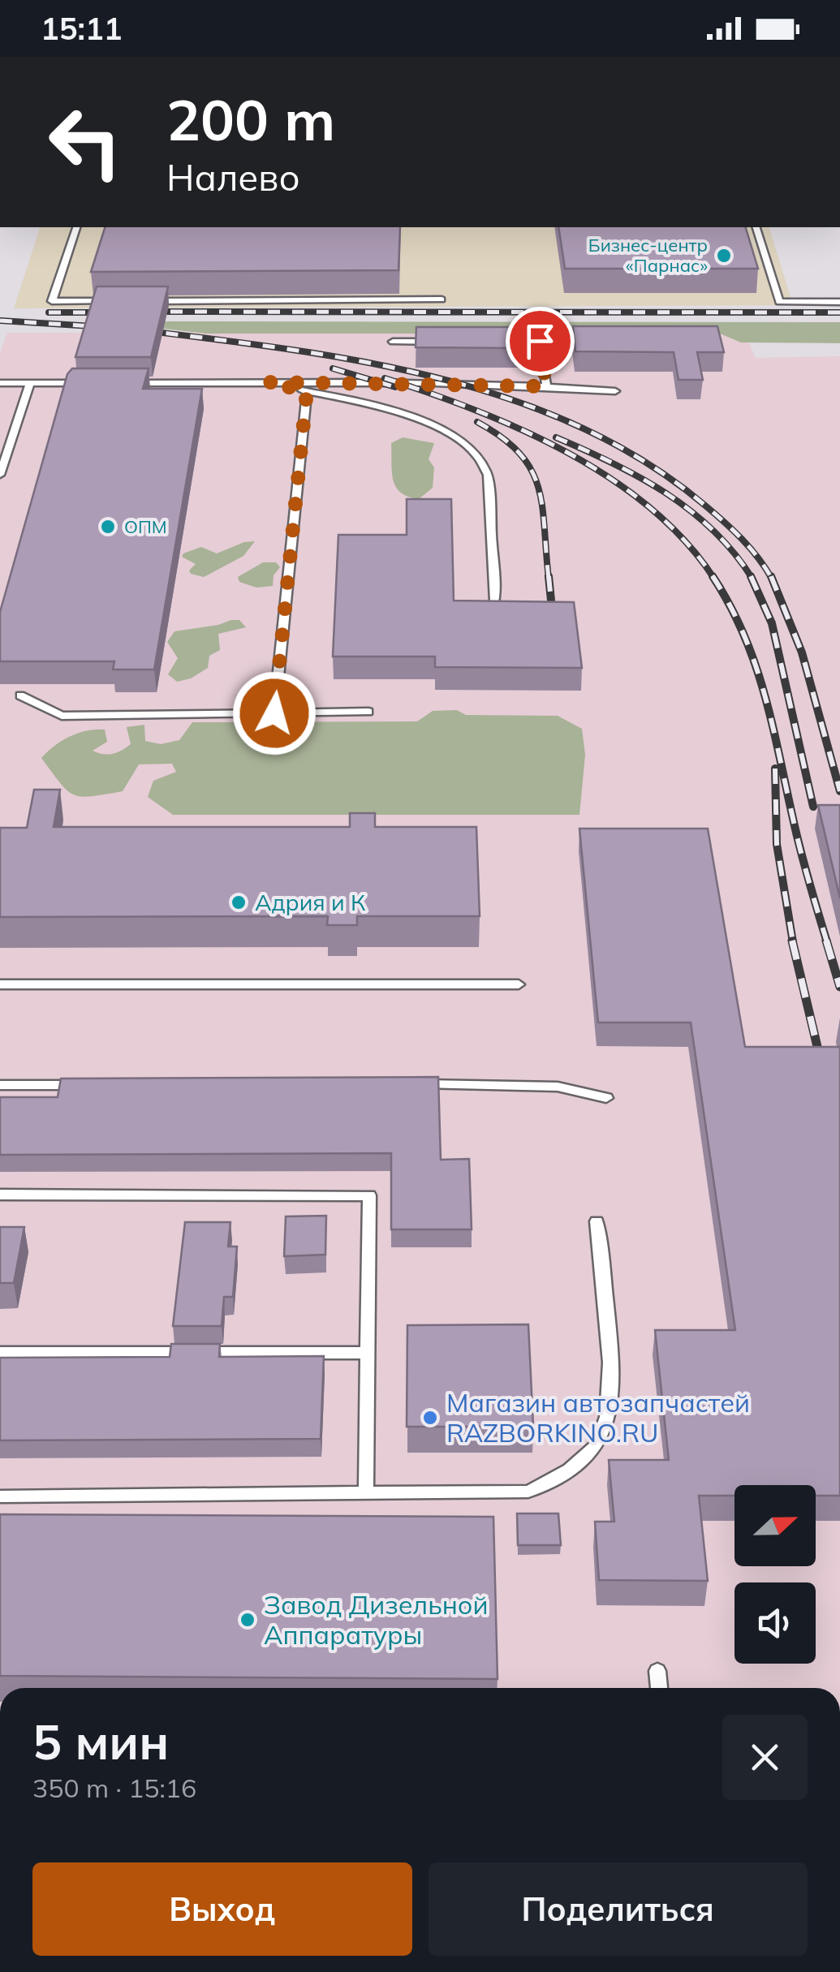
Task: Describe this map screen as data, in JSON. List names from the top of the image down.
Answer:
{
  "places": [
    "Бизнес-центр «Парнас»",
    "ОПМ",
    "Адрия и К",
    "Магазин автозапчастей RAZBORKINO.RU",
    "Завод Дизельной Аппаратуры"
  ],
  "north": "right",
  "page": {
    "status": "15:11",
    "turn": ["200 m", "Налево"],
    "heading": ["5 мин", "350 m · 15:16"],
    "buttons": ["Выход", "Поделиться"]
  }
}
